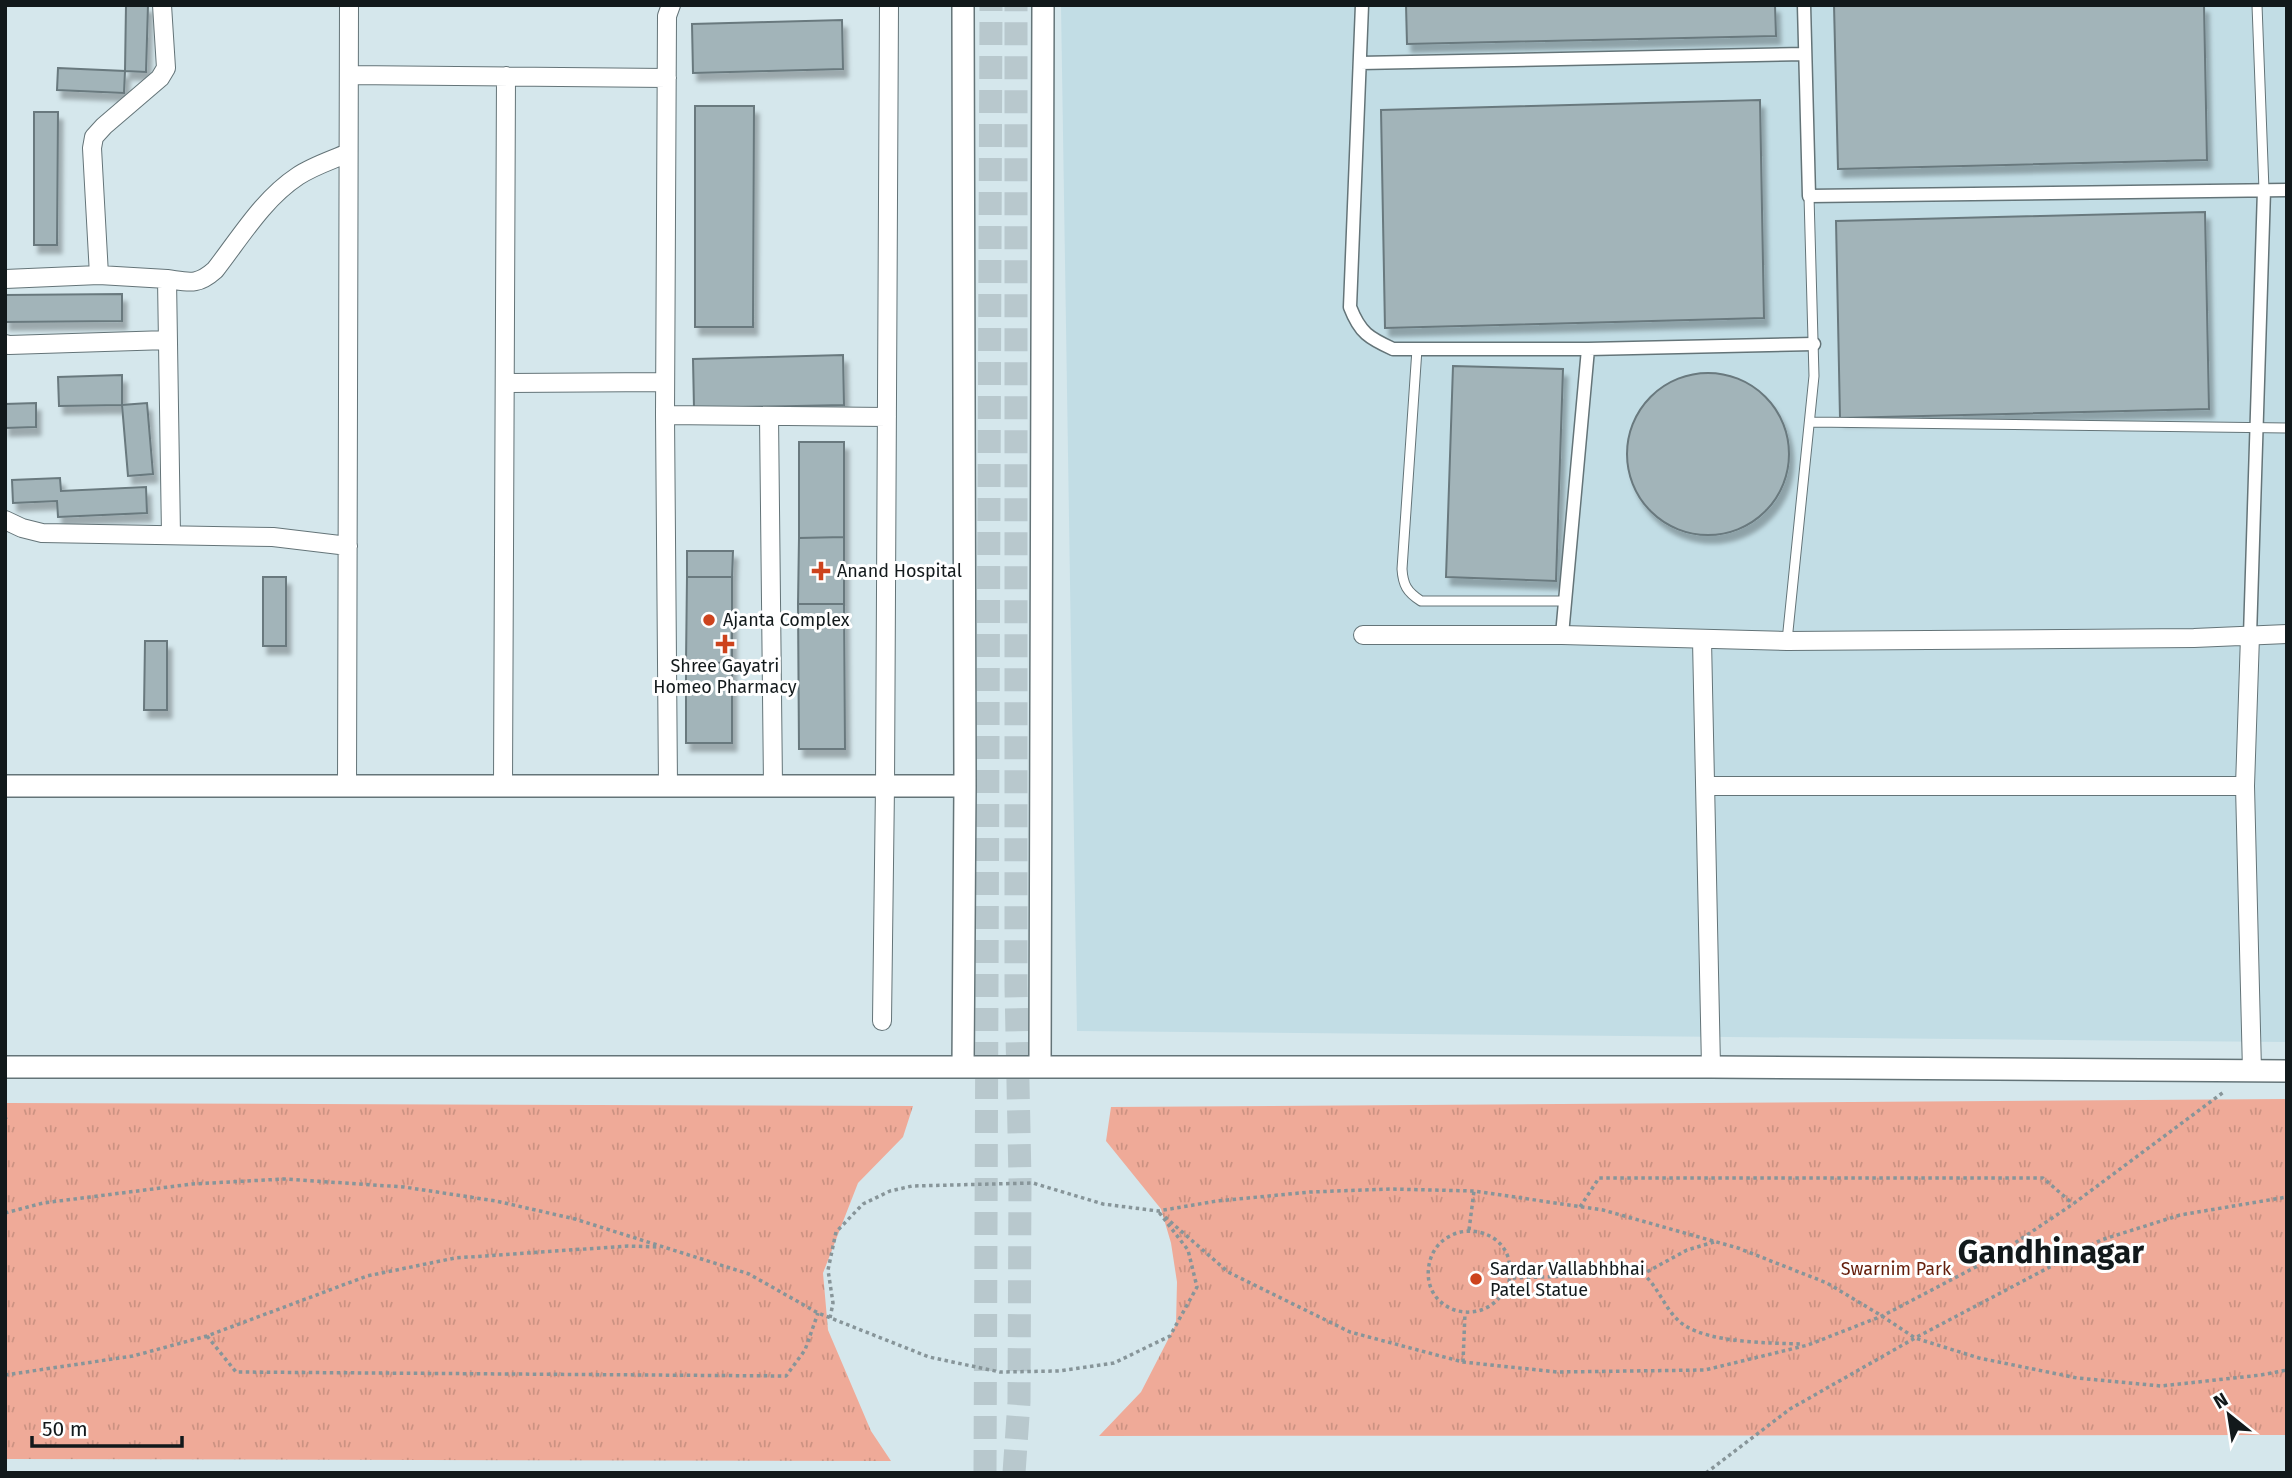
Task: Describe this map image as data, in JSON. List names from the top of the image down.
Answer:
{
  "districts": ["Gandhinagar"],
  "parks": ["Swarnim Park"],
  "places": {
    "health": ["Anand Hospital", "Shree Gayatri Homeo Pharmacy"],
    "other": ["Ajanta Complex", "Sardar Vallabhbhai Patel Statue"]
  },
  "scale_bar": "50 m",
  "north": "top left"
}
